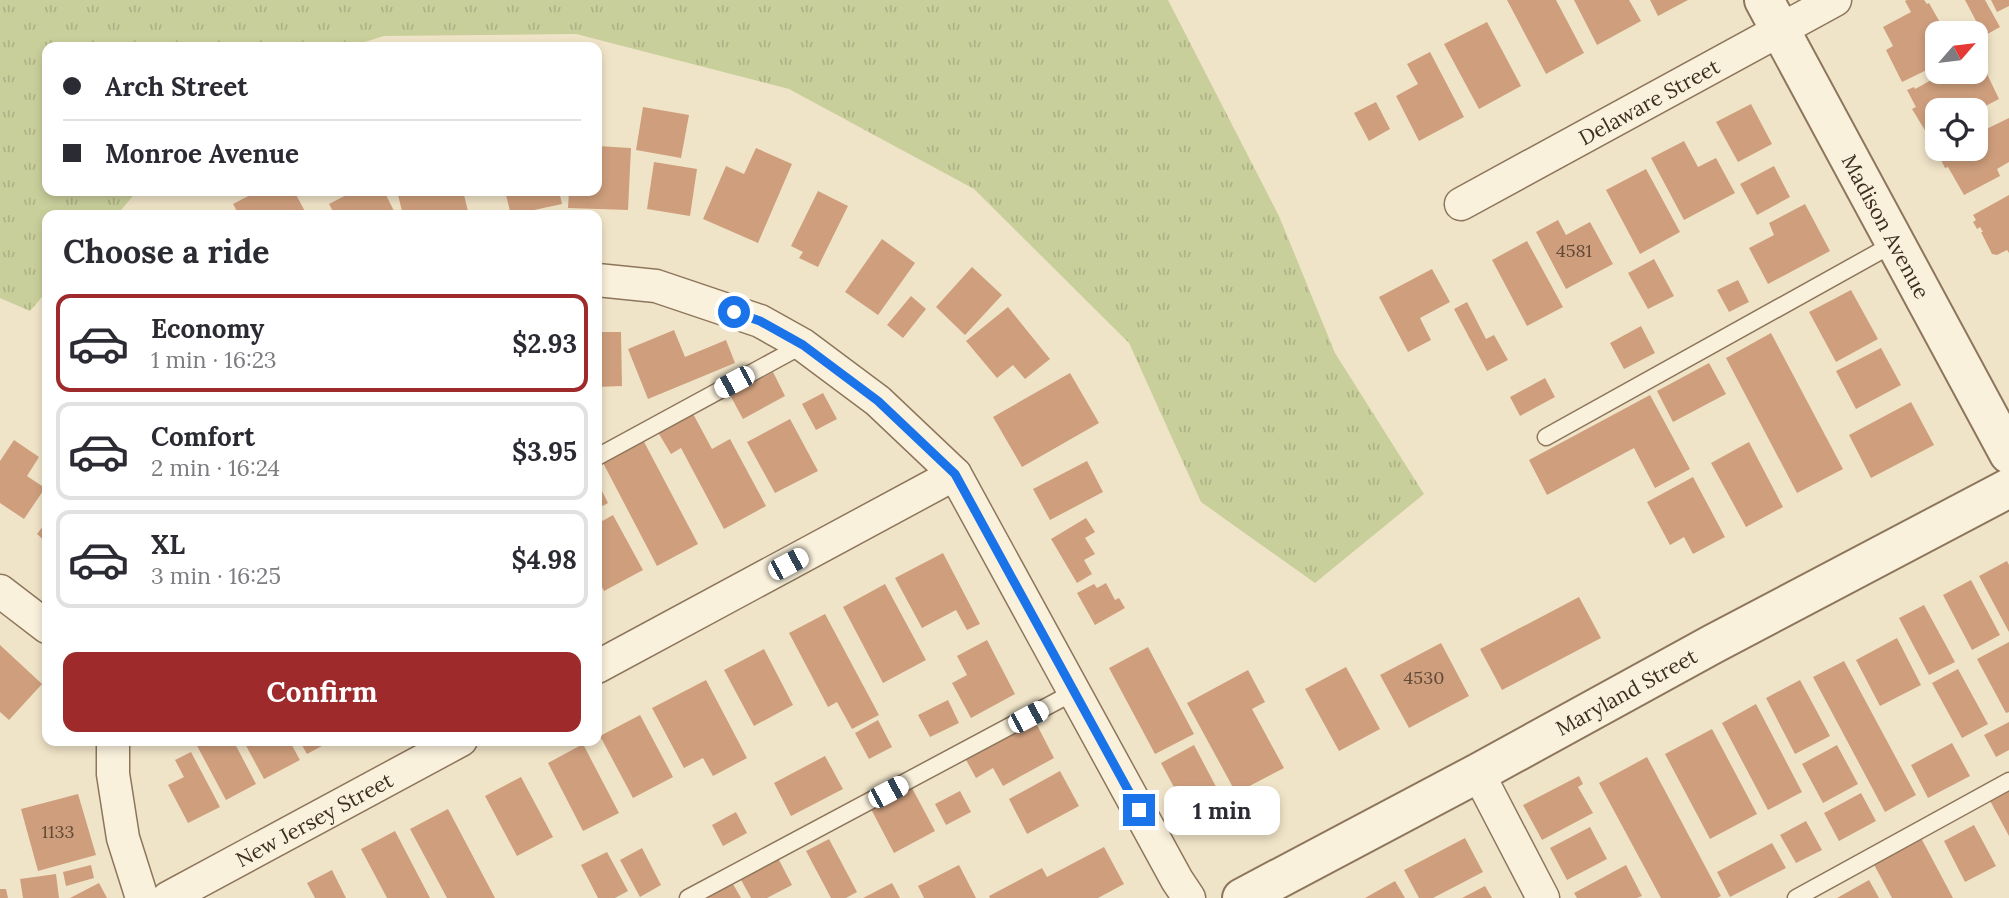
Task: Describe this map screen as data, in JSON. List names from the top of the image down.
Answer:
{
  "streets": {
    "street": [
      "Delaware Street",
      "Madison Avenue",
      "Maryland Street",
      "New Jersey Street"
    ]
  },
  "crossings": [
    ["Delaware Street", "Madison Avenue"]
  ],
  "house_numbers": ["4581", "4530", "1133"],
  "north": "top right",
  "page": {
    "banner": ["Arch Street", "Monroe Avenue"],
    "heading": "Choose a ride",
    "list": [
      {
        "name": "Economy",
        "note": "1 min · 16:23",
        "value": "$2.93"
      },
      {
        "name": "Comfort",
        "note": "2 min · 16:24",
        "value": "$3.95"
      },
      {
        "name": "XL",
        "note": "3 min · 16:25",
        "value": "$4.98"
      }
    ],
    "buttons": "Confirm",
    "bubble": "1 min"
  }
}
